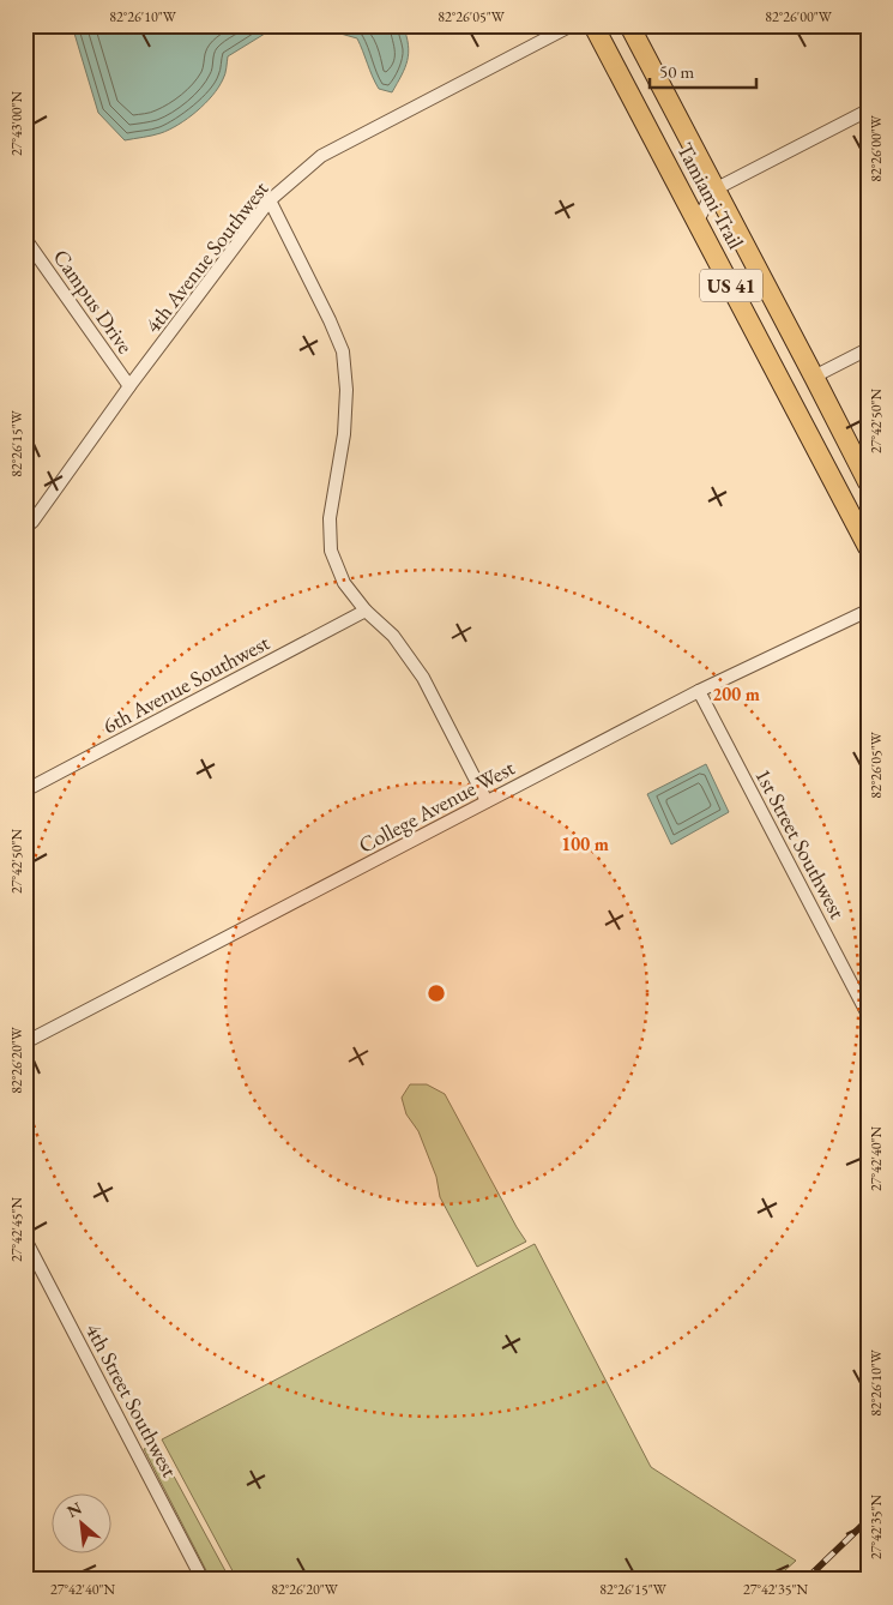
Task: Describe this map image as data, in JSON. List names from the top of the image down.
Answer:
{
  "streets": {
    "main road": ["Tamiami Trail", "US 41"],
    "street": [
      "4th Avenue Southwest",
      "Campus Drive",
      "6th Avenue Southwest",
      "College Avenue West",
      "1st Street Southwest",
      "4th Street Southwest"
    ]
  },
  "crossings": [
    ["4th Avenue Southwest", "Campus Drive"],
    ["College Avenue West", "1st Street Southwest"]
  ],
  "scale_bar": "50 m",
  "north": "top left",
  "coordinates": [
    "82°26'10\"W",
    "82°26'05\"W",
    "82°26'00\"W",
    "27°43'00\"N",
    "27°42'50\"N",
    "82°26'15\"W",
    "82°26'20\"W",
    "27°42'40\"N",
    "27°42'45\"N",
    "27°42'35\"N"
  ],
  "rings": ["200 m", "100 m"]
}
